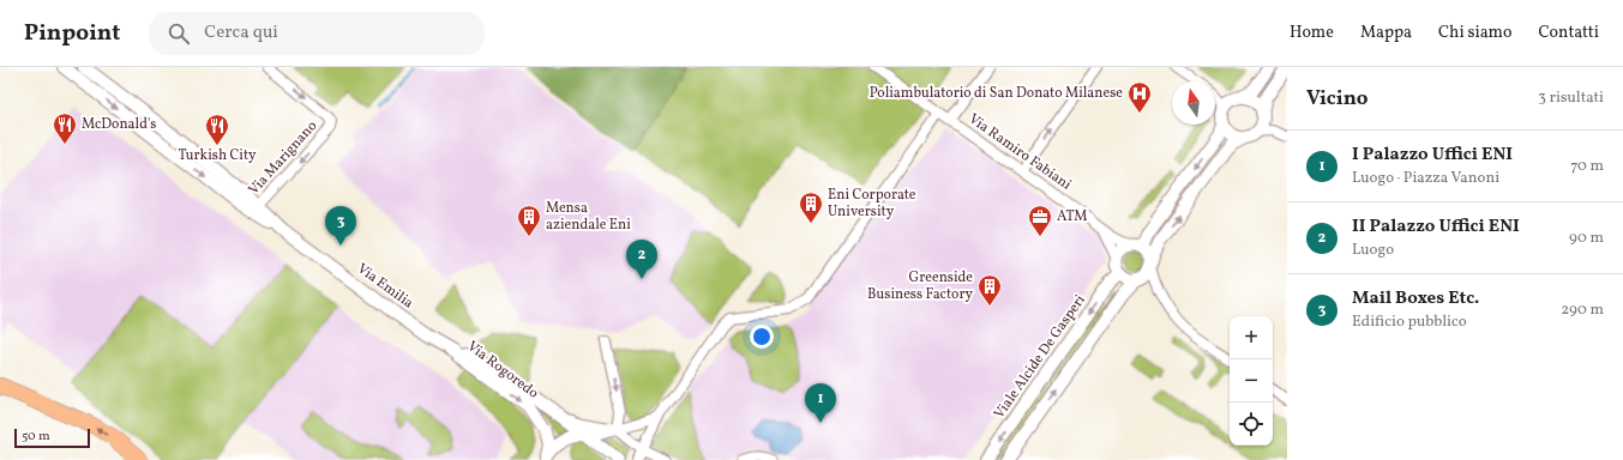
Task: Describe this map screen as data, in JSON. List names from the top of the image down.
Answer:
{
  "streets": {
    "street": [
      "Via Ramiro Fabiani",
      "Via Marignano",
      "Via Emilia",
      "Viale Alcide De Gasperi",
      "Via Rogoredo"
    ]
  },
  "crossings": [
    ["Via Ramiro Fabiani", "Viale Alcide De Gasperi"],
    ["Via Marignano", "Via Emilia"],
    ["Via Emilia", "Via Rogoredo"]
  ],
  "places": {
    "hospital": ["Poliambulatorio di San Donato Milanese"],
    "restaurant": ["McDonald's", "Turkish City"],
    "building": ["Eni Corporate University", "Mensa aziendale Eni", "Greenside Business Factory"],
    "office": ["ATM"]
  },
  "scale_bar": "50 m",
  "north": "top",
  "page": {
    "header": "Pinpoint",
    "search": "Cerca qui",
    "nav": [
      "Home",
      "Mappa",
      "Chi siamo",
      "Contatti"
    ],
    "heading": ["Vicino", "3 risultati"],
    "list": [
      {
        "mark": "1",
        "name": "I Palazzo Uffici ENI",
        "note": "Luogo · Piazza Vanoni",
        "value": "70 m"
      },
      {
        "mark": "2",
        "name": "II Palazzo Uffici ENI",
        "note": "Luogo",
        "value": "90 m"
      },
      {
        "mark": "3",
        "name": "Mail Boxes Etc.",
        "note": "Edificio pubblico",
        "value": "290 m"
      }
    ],
    "pins": ["3", "2", "1"],
    "map_buttons": ["+", "−"],
    "scale": "50 m"
  }
}
